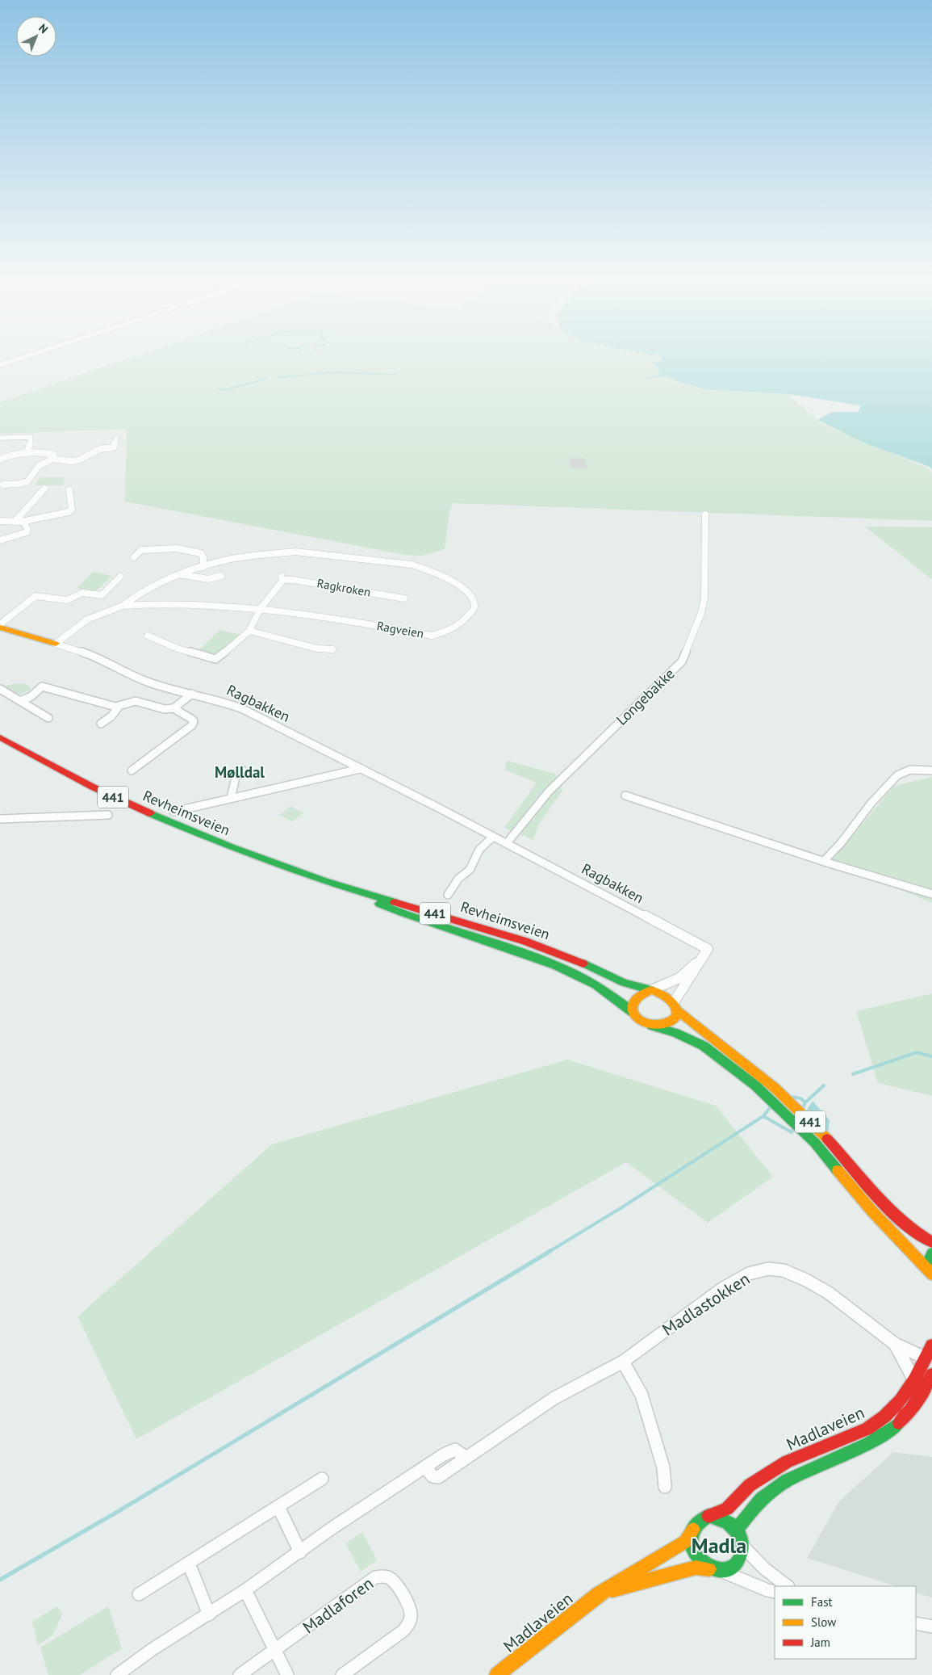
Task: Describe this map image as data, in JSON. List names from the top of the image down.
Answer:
{
  "streets": {
    "main road": [
      "Ragbakken",
      "441",
      "Revheimsveien",
      "Madlaveien"
    ],
    "street": [
      "Ragkroken",
      "Ragveien",
      "Longebakke",
      "Madlastokken",
      "Madlaforen"
    ]
  },
  "crossings": [
    ["Ragkroken", "Ragveien"],
    ["Ragveien", "Ragbakken"],
    ["Longebakke", "Ragbakken"],
    ["Ragbakken", "441"],
    ["Ragbakken", "Revheimsveien"],
    ["441", "Revheimsveien"],
    ["Madlastokken", "Madlaveien"]
  ],
  "districts": ["Mølldal", "Madla"],
  "legend": ["Fast", "Slow", "Jam"],
  "north": "top right"
}
